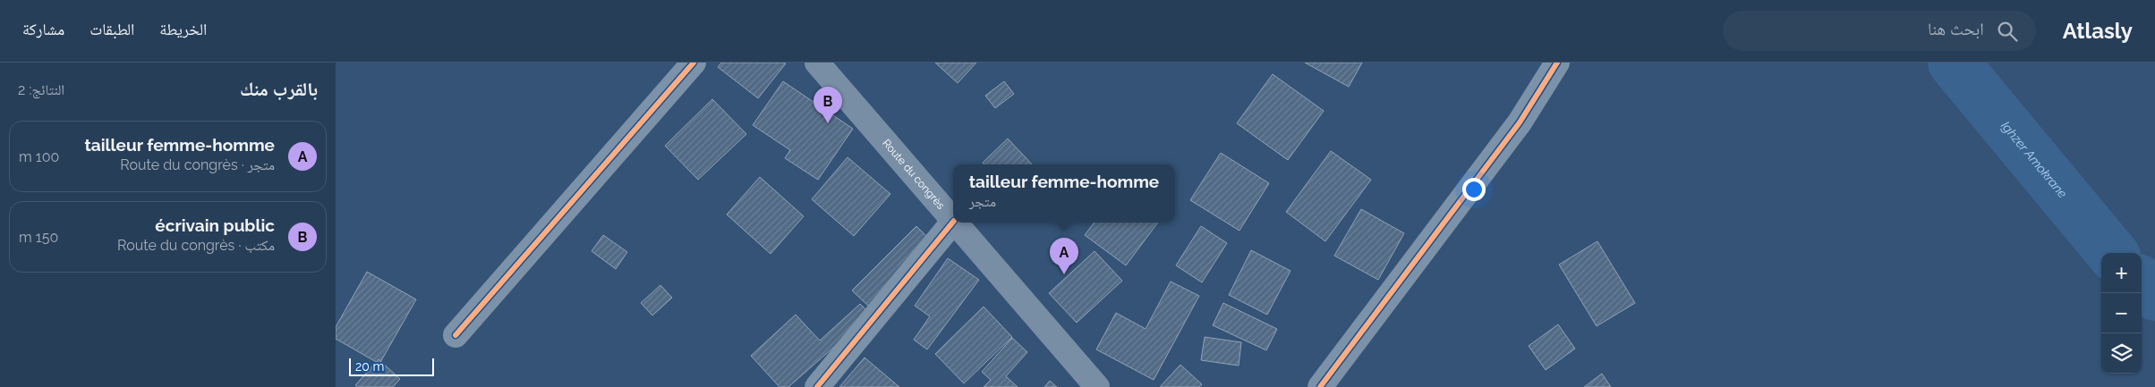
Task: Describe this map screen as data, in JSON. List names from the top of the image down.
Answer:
{
  "streets": {
    "main road": ["Route du congrès"]
  },
  "water": ["Ighzer Amokrane"],
  "scale_bar": "20 m",
  "page": {
    "header": "Atlasly",
    "search": "ابحث هنا",
    "nav": ["الخريطة", "الطبقات", "مشاركة"],
    "heading": ["بالقرب منك", "النتائج: 2"],
    "pins": ["B", "A"],
    "list": [
      {
        "mark": "A",
        "name": "tailleur femme-homme",
        "note": "متجر · Route du congrès",
        "value": "100 m"
      },
      {
        "mark": "B",
        "name": "écrivain public",
        "note": "مكتب · Route du congrès",
        "value": "150 m"
      }
    ],
    "popup": ["tailleur femme-homme", "متجر"],
    "map_buttons": ["+", "−"],
    "scale": "20 m"
  }
}
